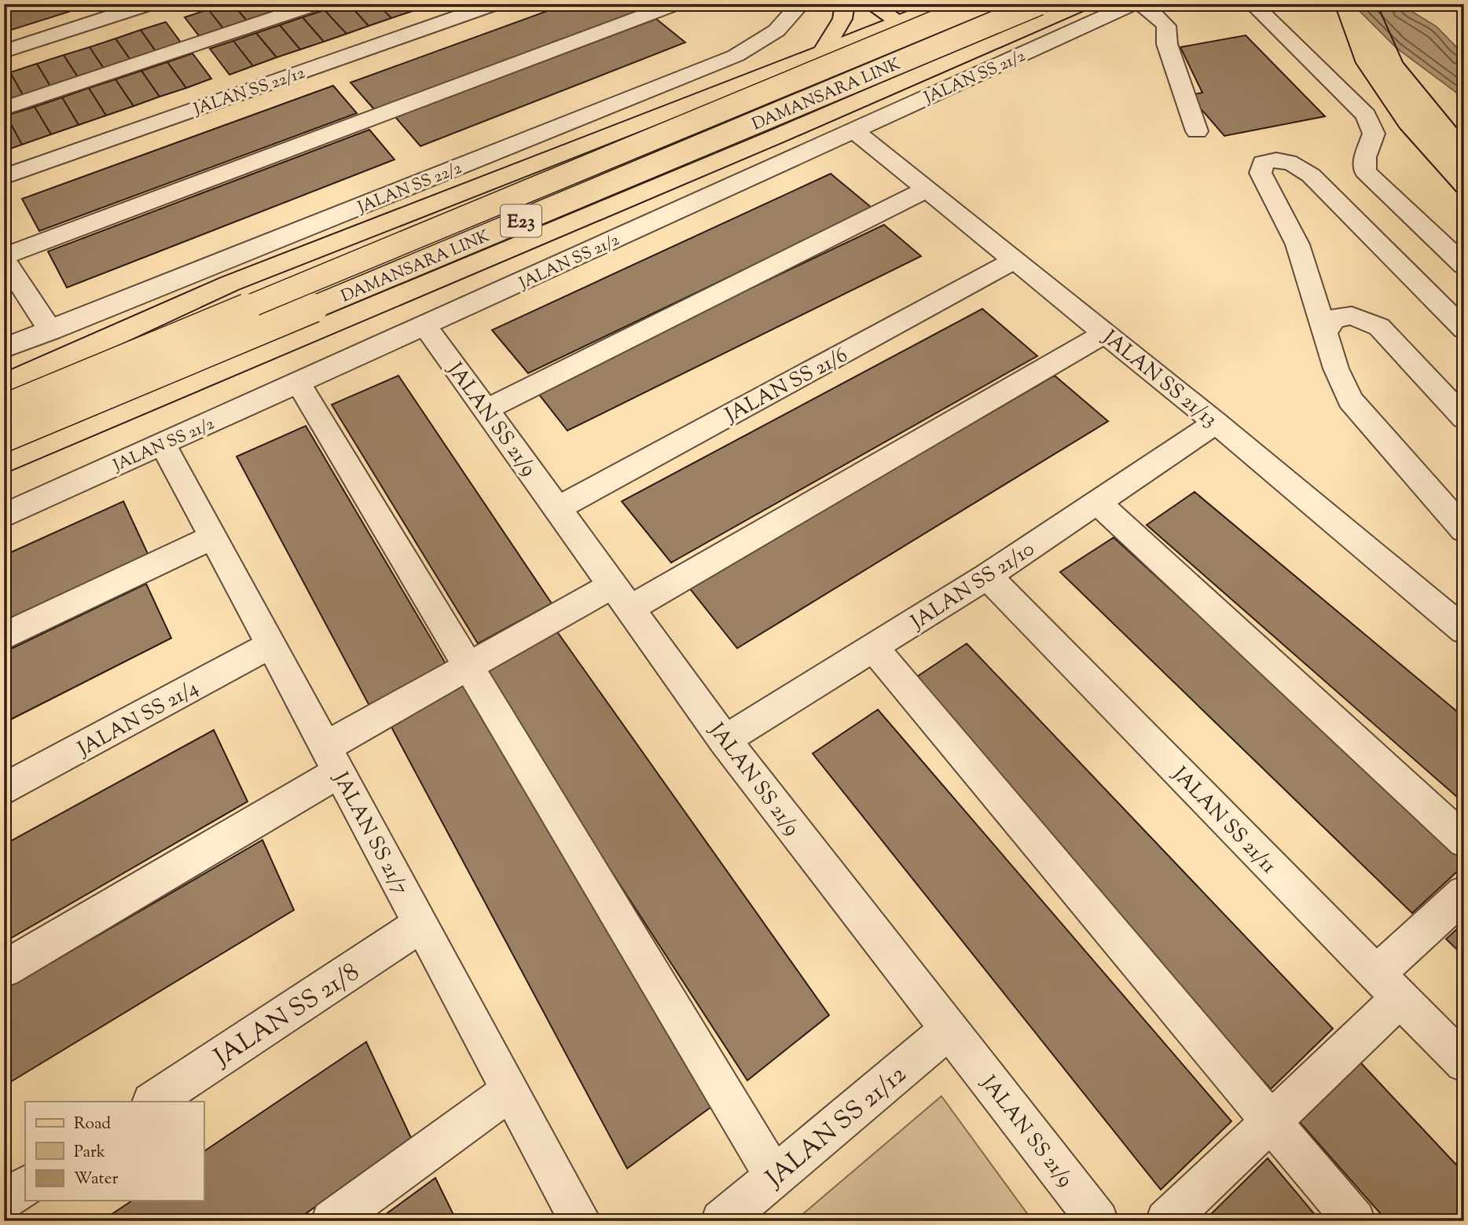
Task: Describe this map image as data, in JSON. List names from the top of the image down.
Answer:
{
  "streets": {
    "main road": ["DAMANSARA LINK", "E23"],
    "street": [
      "JALAN SS 21/2",
      "JALAN SS 22/12",
      "JALAN SS 22/2",
      "JALAN SS 21/13",
      "JALAN SS 21/6",
      "JALAN SS 21/9",
      "JALAN SS 21/10",
      "JALAN SS 21/4",
      "JALAN SS 21/11",
      "JALAN SS 21/7",
      "JALAN SS 21/8",
      "JALAN SS 21/12"
    ]
  },
  "crossings": [
    ["JALAN SS 21/2", "JALAN SS 21/13"],
    ["JALAN SS 21/2", "JALAN SS 21/9"],
    ["JALAN SS 21/2", "JALAN SS 21/7"],
    ["JALAN SS 21/13", "JALAN SS 21/6"],
    ["JALAN SS 21/13", "JALAN SS 21/10"],
    ["JALAN SS 21/6", "JALAN SS 21/9"],
    ["JALAN SS 21/9", "JALAN SS 21/10"],
    ["JALAN SS 21/9", "JALAN SS 21/12"],
    ["JALAN SS 21/10", "JALAN SS 21/11"],
    ["JALAN SS 21/4", "JALAN SS 21/7"],
    ["JALAN SS 21/7", "JALAN SS 21/8"]
  ],
  "legend": ["Road", "Park", "Water"]
}
